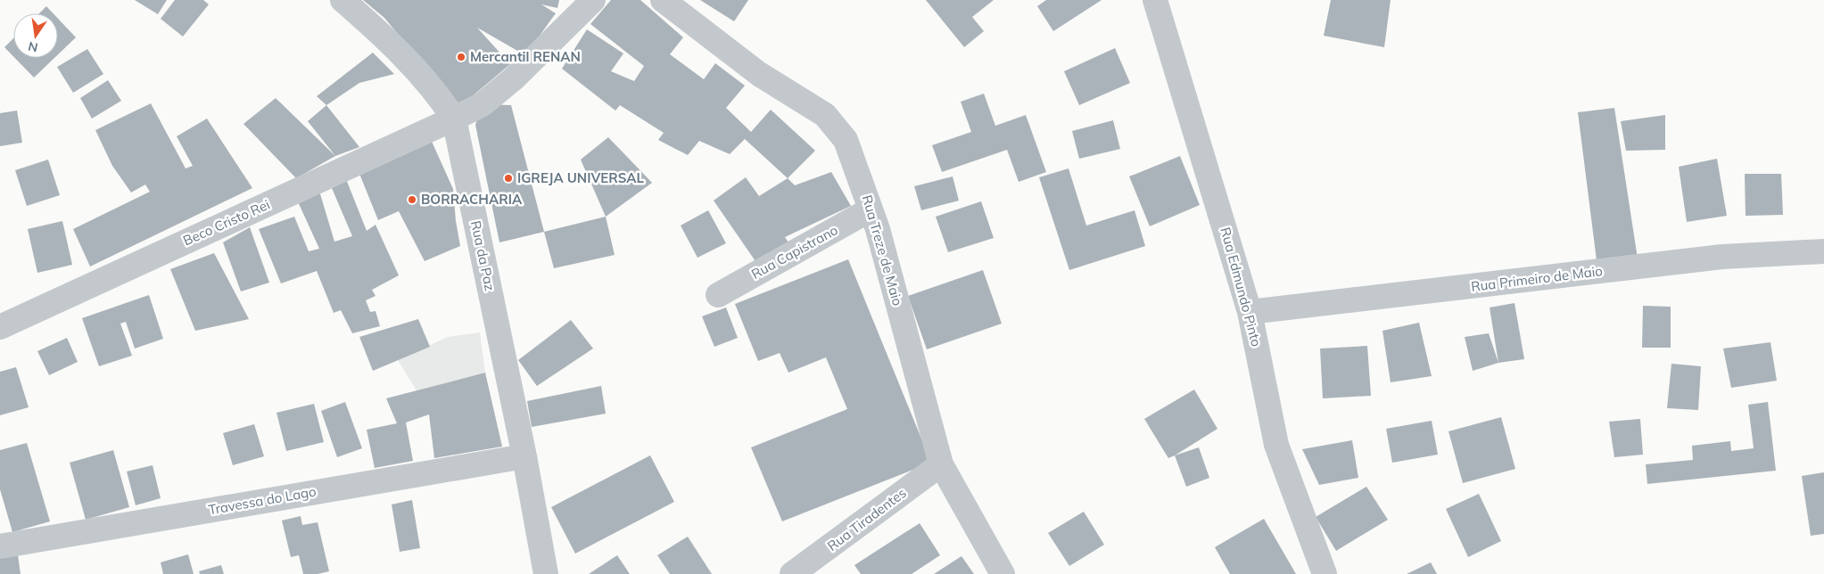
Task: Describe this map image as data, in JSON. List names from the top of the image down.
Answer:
{
  "streets": {
    "street": [
      "Beco Cristo Rei",
      "Rua Treze de Maio",
      "Rua Capistrano",
      "Rua da Paz",
      "Rua Primeiro de Maio",
      "Rua Edmundo Pinto",
      "Travessa do Lago",
      "Rua Tiradentes"
    ]
  },
  "crossings": [
    ["Beco Cristo Rei", "Rua da Paz"],
    ["Rua Treze de Maio", "Rua Capistrano"],
    ["Rua Treze de Maio", "Rua Tiradentes"],
    ["Rua da Paz", "Travessa do Lago"],
    ["Rua Primeiro de Maio", "Rua Edmundo Pinto"]
  ],
  "places": ["Mercantil RENAN", "IGREJA UNIVERSAL", "BORRACHARIA"],
  "north": "bottom"
}
